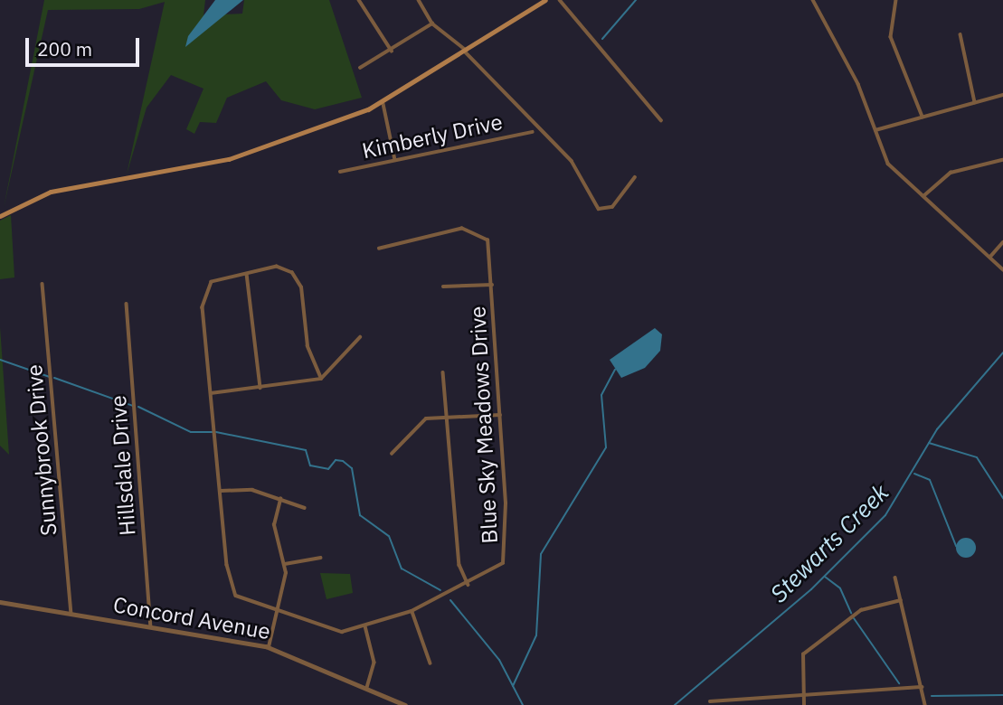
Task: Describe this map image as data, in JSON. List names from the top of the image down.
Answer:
{
  "streets": {
    "street": [
      "Kimberly Drive",
      "Blue Sky Meadows Drive",
      "Sunnybrook Drive",
      "Hillsdale Drive",
      "Concord Avenue"
    ]
  },
  "crossings": [
    ["Sunnybrook Drive", "Concord Avenue"],
    ["Hillsdale Drive", "Concord Avenue"]
  ],
  "water": ["Stewarts Creek"],
  "scale_bar": "200 m"
}
